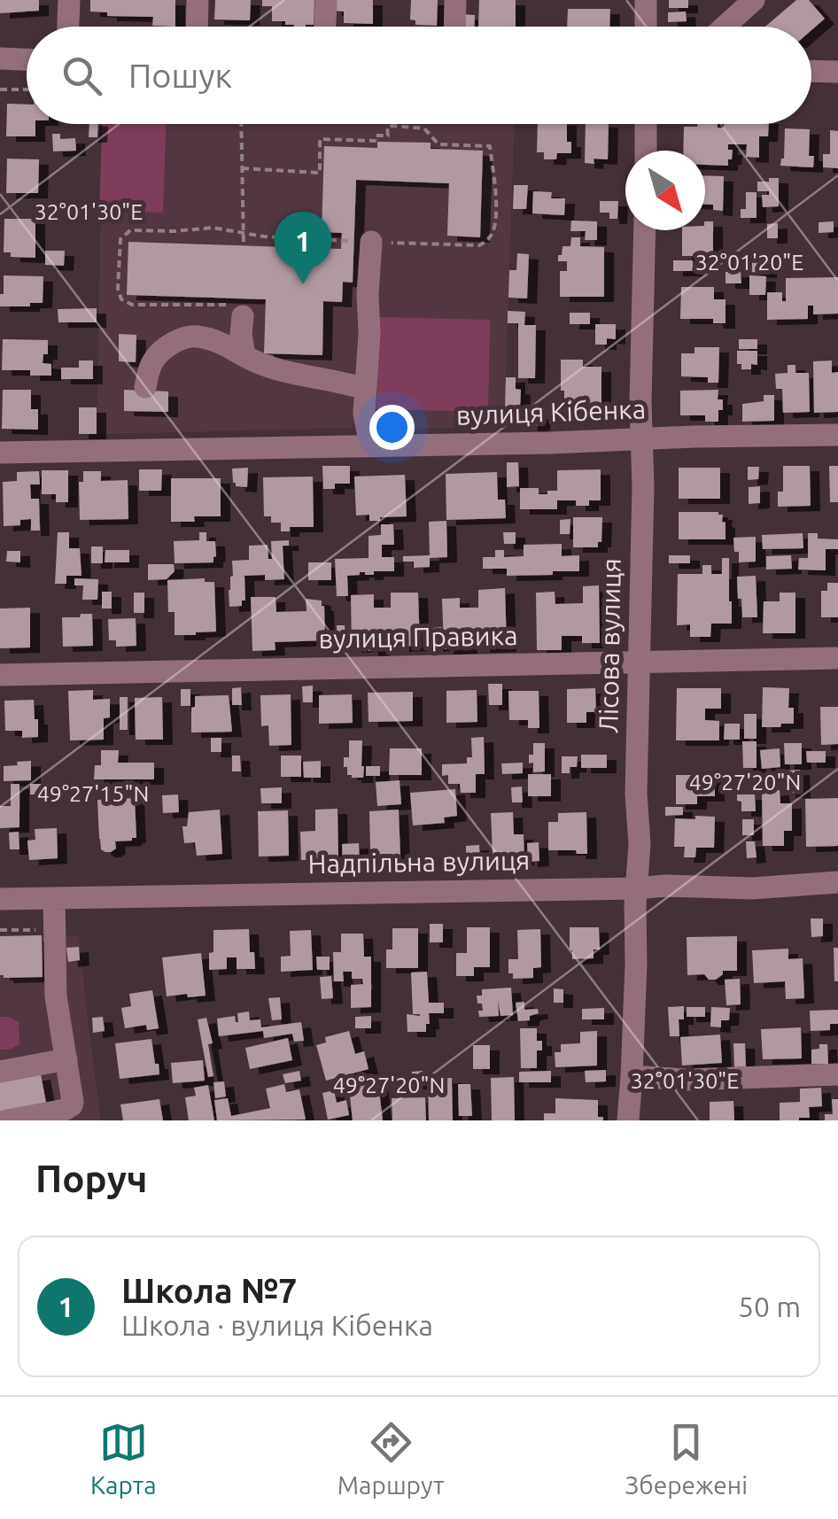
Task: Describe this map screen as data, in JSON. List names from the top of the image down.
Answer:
{
  "streets": {
    "street": [
      "вулиця Кібенка",
      "вулиця Правика",
      "Лісова вулиця",
      "Надпільна вулиця"
    ]
  },
  "crossings": [
    ["вулиця Кібенка", "Лісова вулиця"],
    ["вулиця Правика", "Лісова вулиця"],
    ["Лісова вулиця", "Надпільна вулиця"]
  ],
  "north": "bottom right",
  "page": {
    "search": "Пошук",
    "pins": "1",
    "heading": "Поруч",
    "list": [
      {
        "mark": "1",
        "name": "Школа №7",
        "note": "Школа · вулиця Кібенка",
        "value": "50 m"
      }
    ],
    "nav": ["Карта", "Маршрут", "Збережені"]
  },
  "coordinates": [
    "32°01'30\"E",
    "32°01'20\"E",
    "49°27'20\"N",
    "49°27'15\"N"
  ]
}
